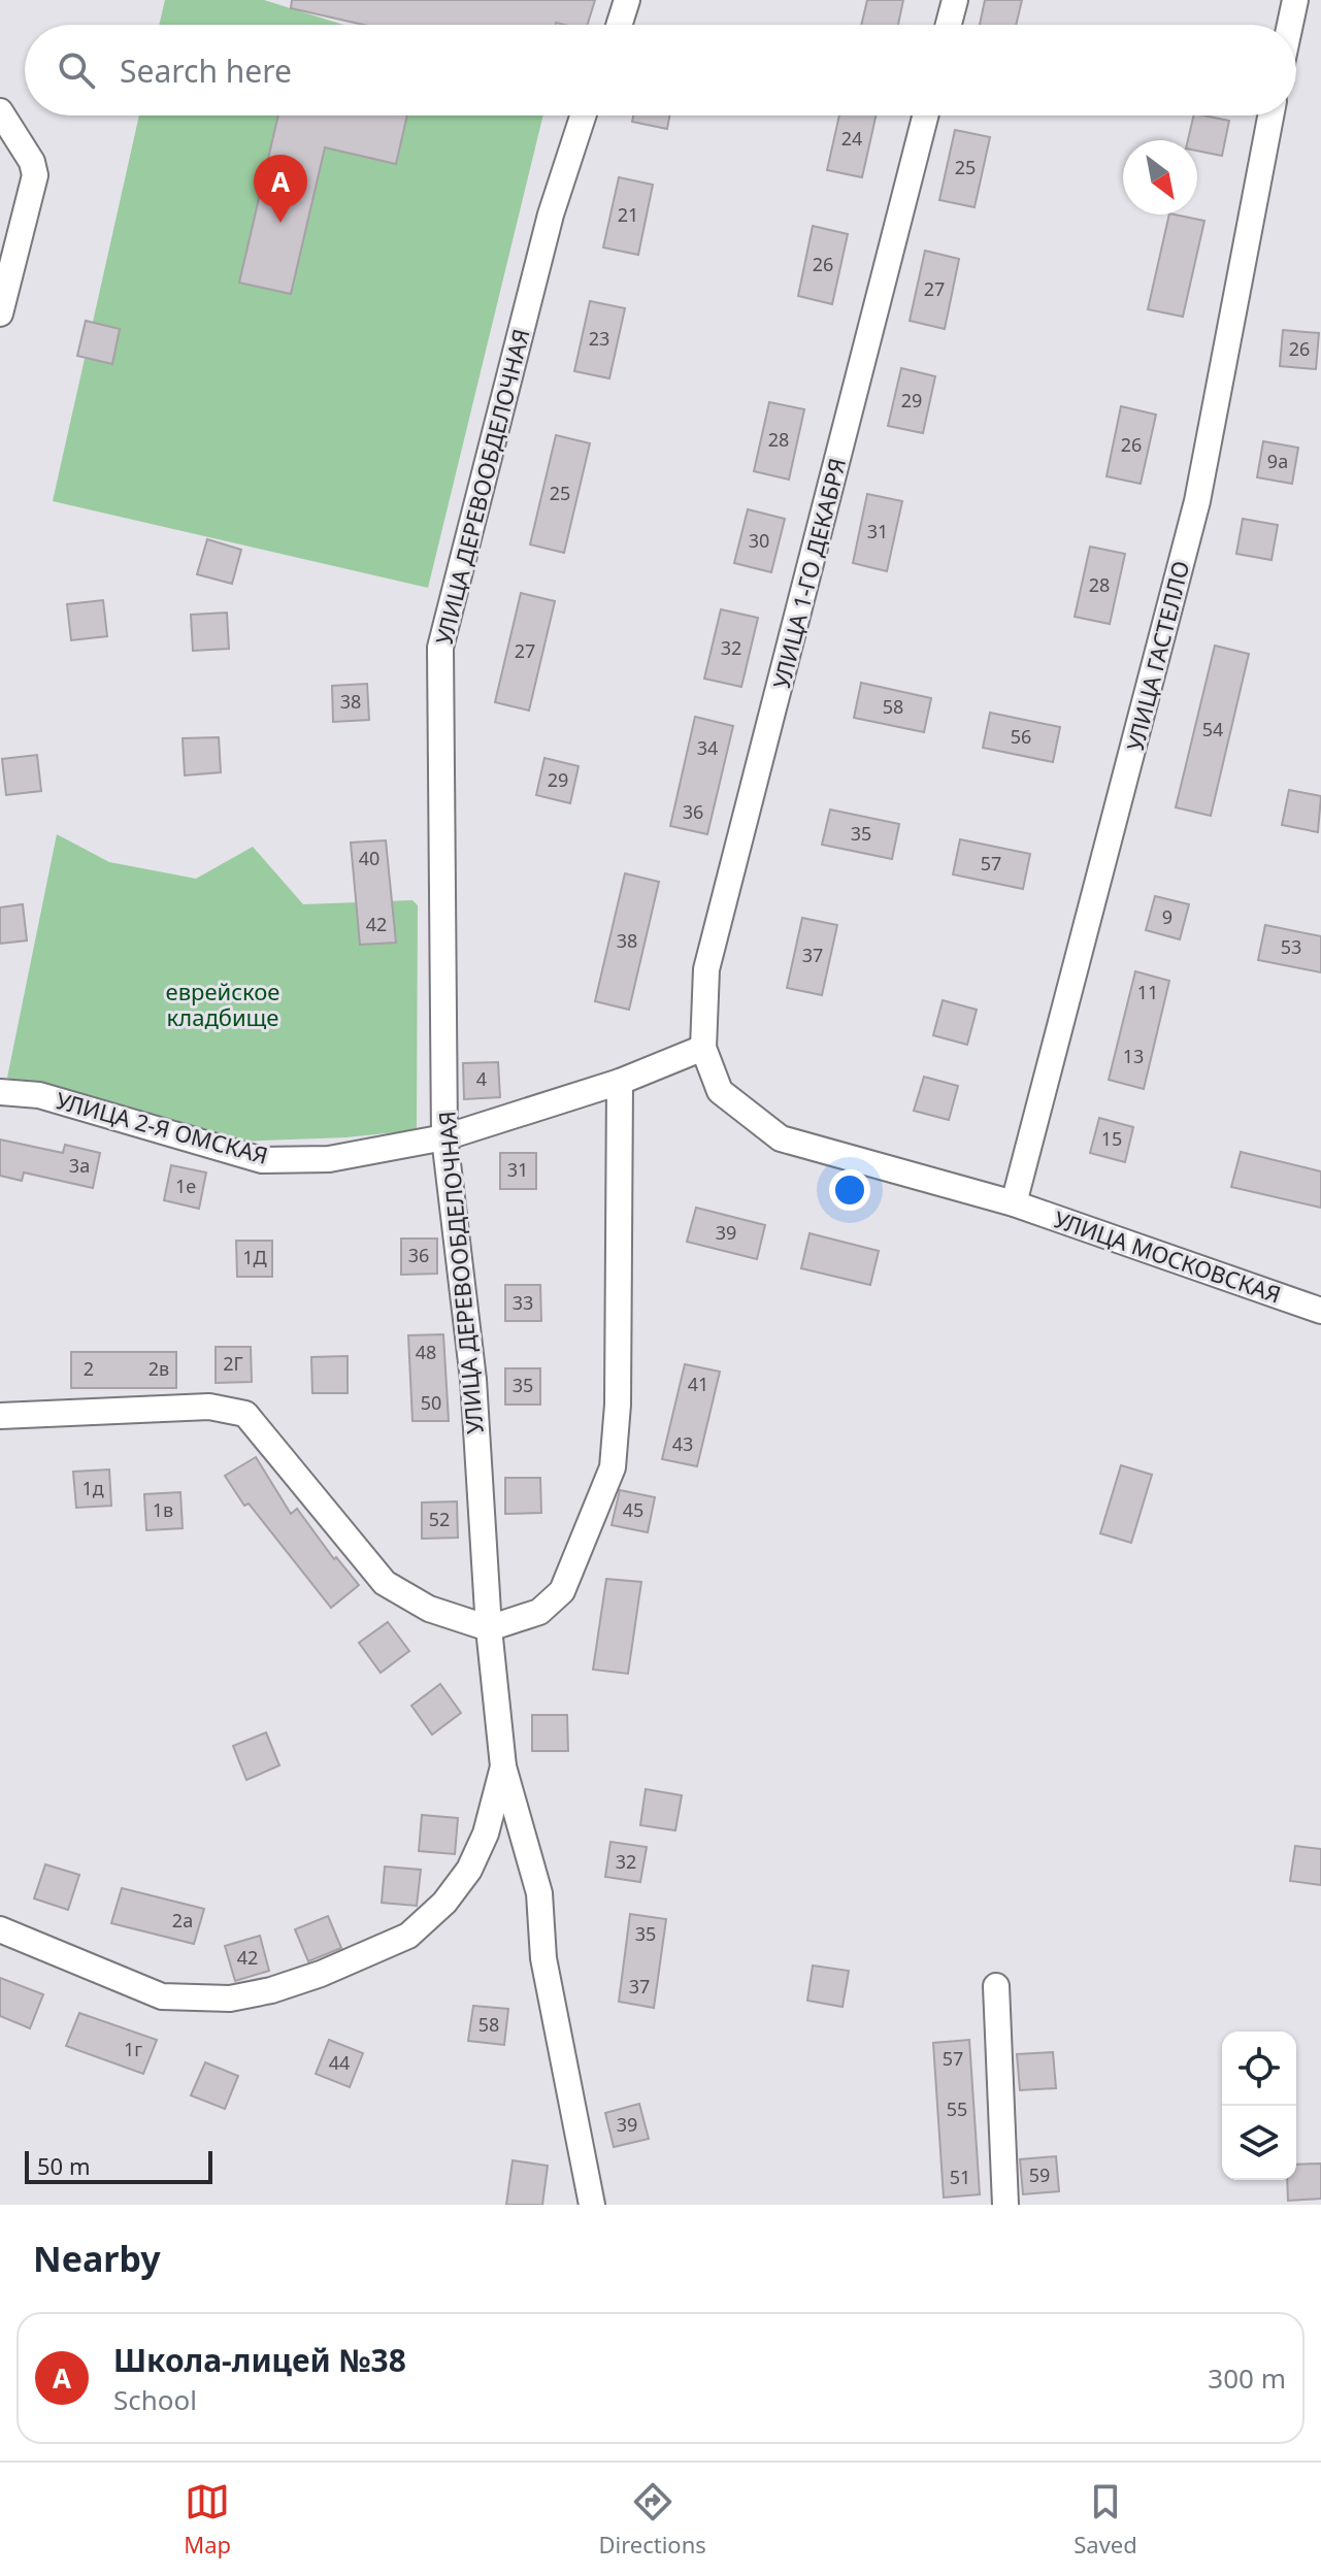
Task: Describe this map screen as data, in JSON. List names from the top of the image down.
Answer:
{
  "streets": {
    "street": [
      "УЛИЦА ДЕРЕВООБДЕЛОЧНАЯ",
      "УЛИЦА 1-ГО ДЕКАБРЯ",
      "УЛИЦА ГАСТЕЛЛО",
      "УЛИЦА 2-Я ОМСКАЯ",
      "УЛИЦА МОСКОВСКАЯ"
    ]
  },
  "crossings": [
    ["УЛИЦА ДЕРЕВООБДЕЛОЧНАЯ", "УЛИЦА 2-Я ОМСКАЯ"],
    ["УЛИЦА 1-ГО ДЕКАБРЯ", "УЛИЦА 2-Я ОМСКАЯ"],
    ["УЛИЦА 1-ГО ДЕКАБРЯ", "УЛИЦА МОСКОВСКАЯ"],
    ["УЛИЦА ГАСТЕЛЛО", "УЛИЦА МОСКОВСКАЯ"],
    ["УЛИЦА 2-Я ОМСКАЯ", "УЛИЦА МОСКОВСКАЯ"]
  ],
  "parks": ["еврейское кладбище"],
  "house_numbers": [
    "24",
    "25",
    "21",
    "26",
    "27",
    "23",
    "26",
    "29",
    "28",
    "26",
    "9а",
    "25",
    "31",
    "30",
    "28",
    "32",
    "27",
    "38",
    "58",
    "54",
    "56",
    "34",
    "29",
    "36",
    "35",
    "40",
    "57",
    "9",
    "42",
    "38",
    "53",
    "37",
    "11",
    "13",
    "4",
    "15",
    "3а",
    "31",
    "1е",
    "39",
    "36",
    "1Д",
    "33",
    "48",
    "2Г",
    "2",
    "2в",
    "41",
    "35",
    "50",
    "43",
    "1д",
    "1в",
    "45",
    "52",
    "32",
    "2а",
    "35",
    "42",
    "37",
    "58",
    "1г",
    "57",
    "44",
    "55",
    "39",
    "59",
    "51"
  ],
  "scale_bar": "50 m",
  "north": "bottom right",
  "page": {
    "search": "Search here",
    "pins": "A",
    "scale": "50 m",
    "heading": "Nearby",
    "list": [
      {
        "mark": "A",
        "name": "Школа-лицей №38",
        "note": "School",
        "value": "300 m"
      }
    ],
    "nav": ["Map", "Directions", "Saved"]
  }
}
